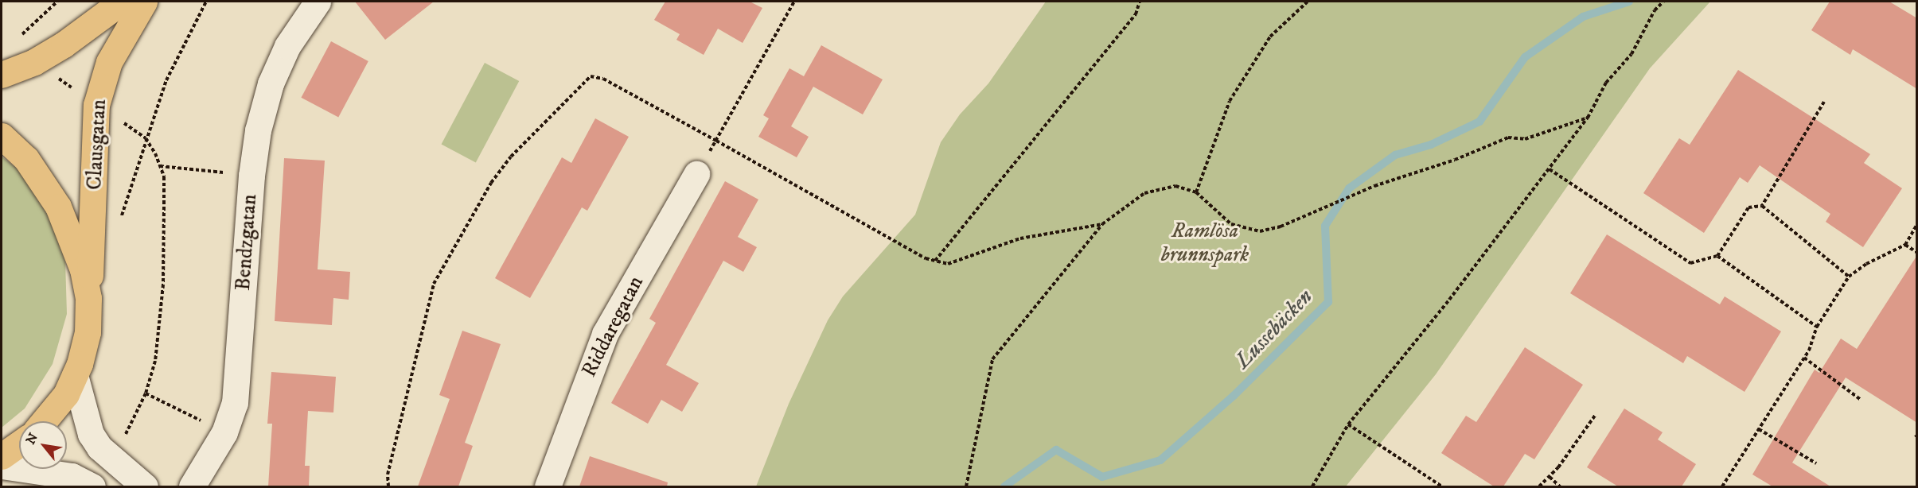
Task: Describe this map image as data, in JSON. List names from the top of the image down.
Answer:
{
  "streets": {
    "main road": ["Clausgatan"],
    "street": ["Bendzgatan", "Riddaregatan"]
  },
  "water": ["Lussebäcken"],
  "parks": ["Ramlösa brunnspark"],
  "north": "top left"
}
